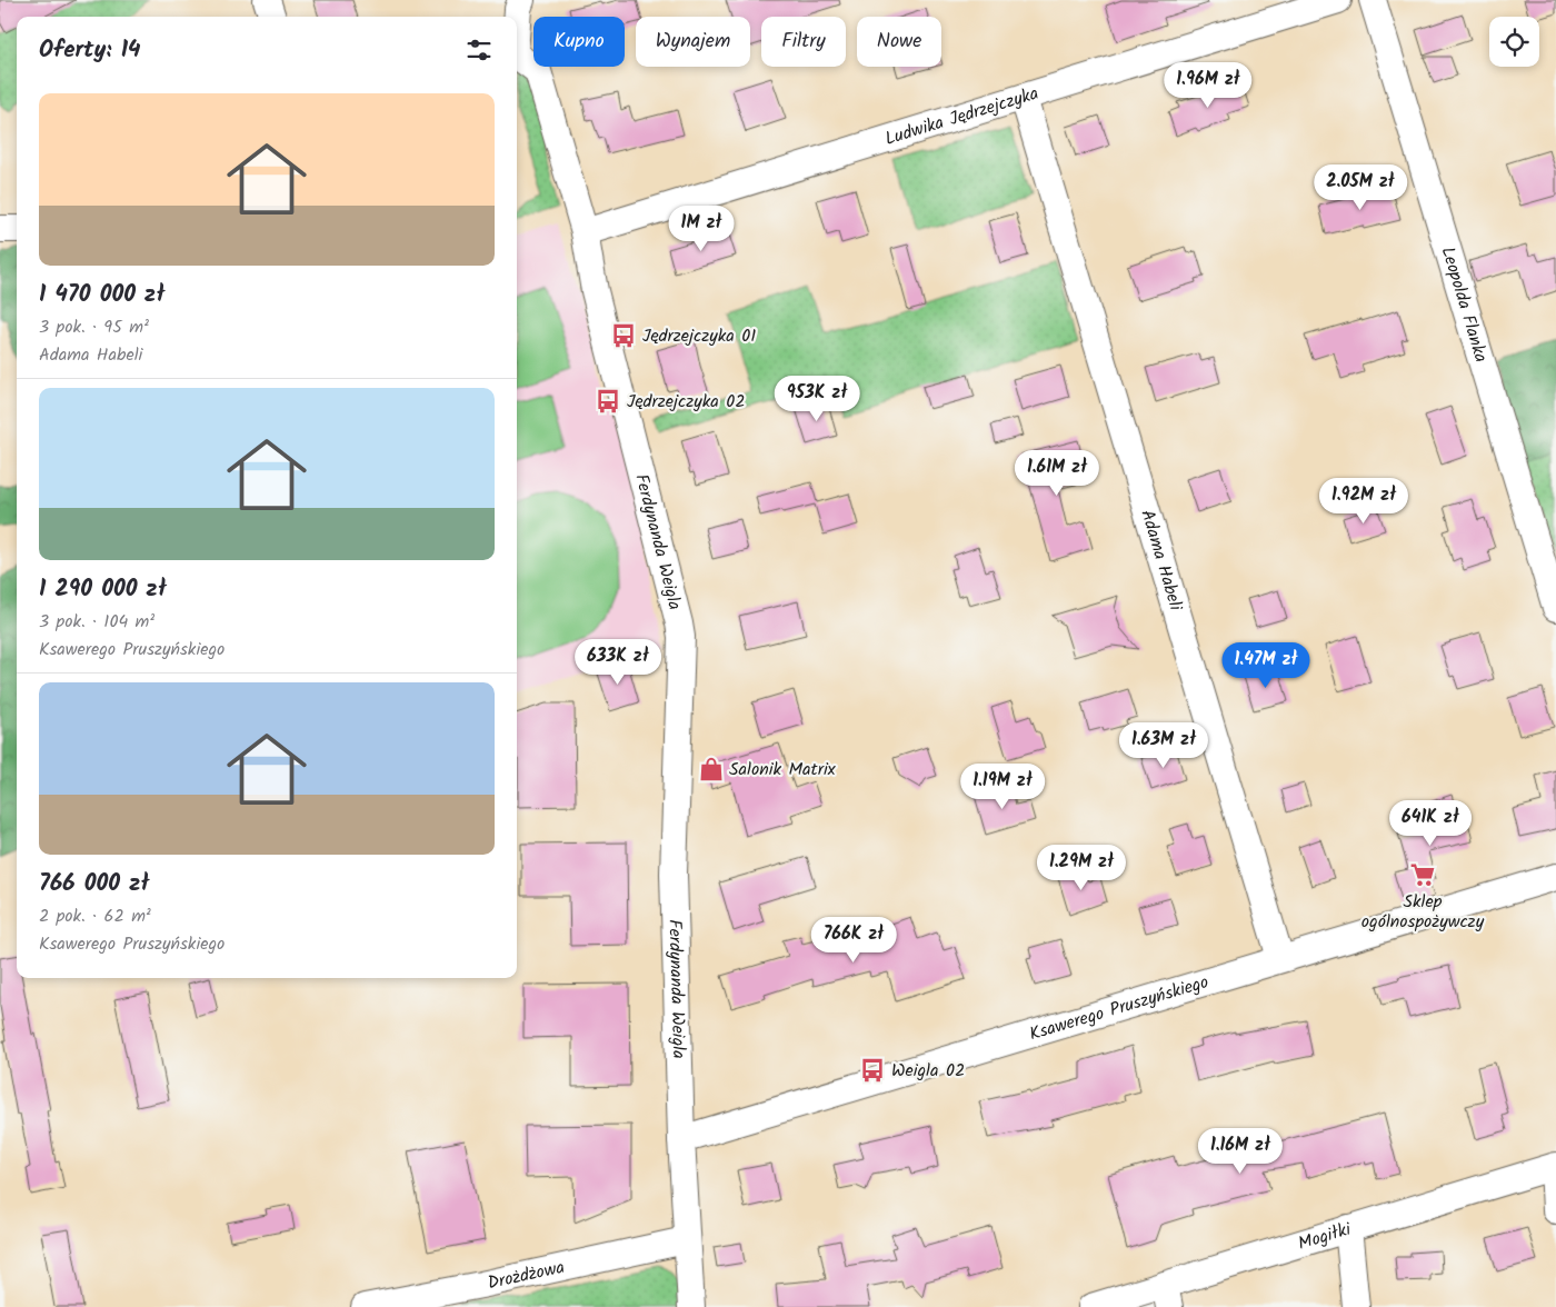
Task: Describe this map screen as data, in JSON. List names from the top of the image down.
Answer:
{
  "streets": {
    "street": [
      "Ludwika Jędrzejczyka",
      "Leopolda Flanka",
      "Ferdynanda Weigla",
      "Adama Habeli",
      "Ksawerego Pruszyńskiego",
      "Mogiłki",
      "Drożdżowa"
    ]
  },
  "crossings": [
    ["Ludwika Jędrzejczyka", "Ferdynanda Weigla"],
    ["Ludwika Jędrzejczyka", "Adama Habeli"],
    ["Ferdynanda Weigla", "Ksawerego Pruszyńskiego"],
    ["Ferdynanda Weigla", "Drożdżowa"],
    ["Adama Habeli", "Ksawerego Pruszyńskiego"]
  ],
  "places": {
    "bus stop": ["Jędrzejczyka 01", "Jędrzejczyka 02", "Weigla 02"],
    "shop": ["Salonik Matrix"],
    "supermarket": ["Sklep ogólnospożywczy"]
  },
  "page": {
    "chip": [
      "Kupno",
      "Wynajem",
      "Filtry",
      "Nowe"
    ],
    "heading": "Oferty: 14",
    "price": [
      "1.96M zł",
      "2.05M zł",
      "1M zł",
      "953K zł",
      "1.61M zł",
      "1.92M zł",
      "633K zł",
      "1.47M zł",
      "1.63M zł",
      "1.19M zł",
      "641K zł",
      "1.29M zł",
      "766K zł",
      "1.16M zł"
    ],
    "list": [
      {
        "name": "1 470 000 zł",
        "note": "3 pok. · 95 m² · Adama Habeli"
      },
      {
        "name": "1 290 000 zł",
        "note": "3 pok. · 104 m² · Ksawerego Pruszyńskiego"
      },
      {
        "name": "766 000 zł",
        "note": "2 pok. · 62 m² · Ksawerego Pruszyńskiego"
      }
    ]
  }
}
